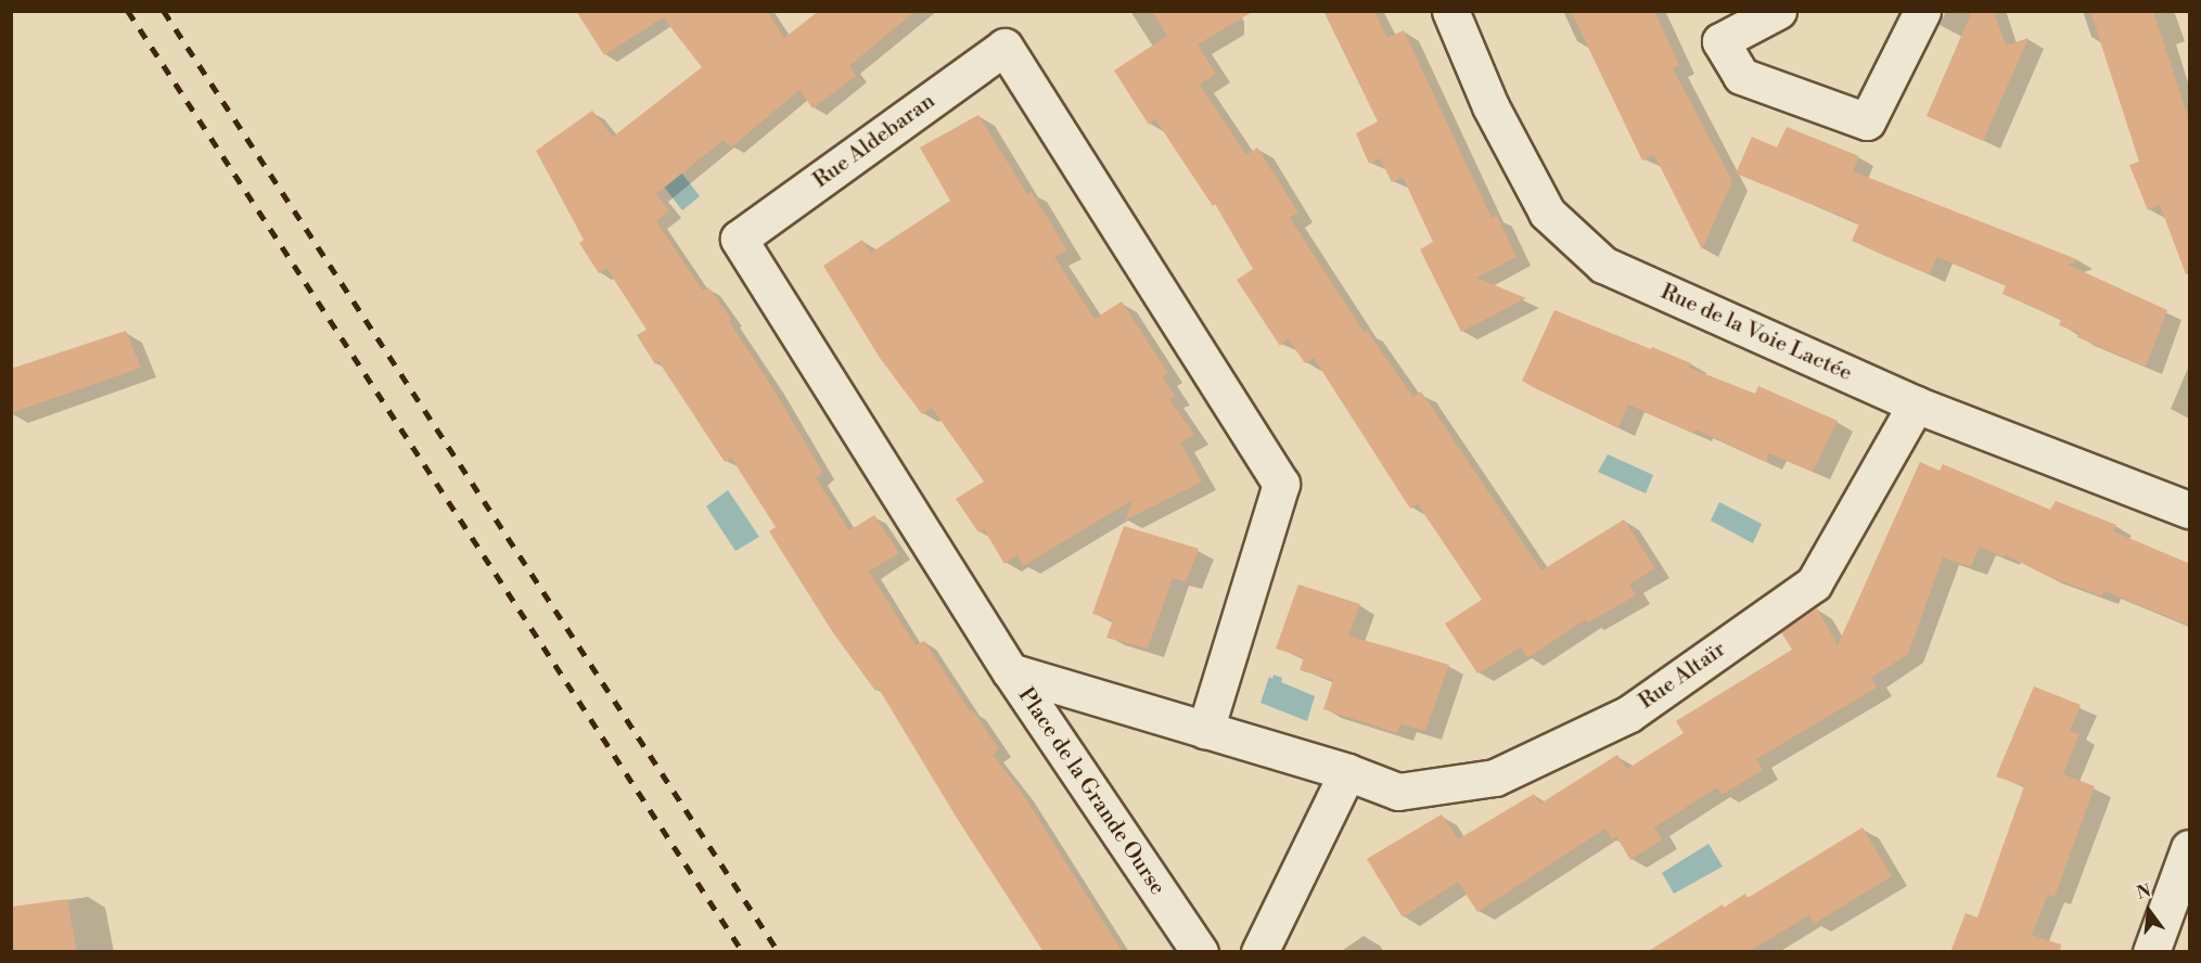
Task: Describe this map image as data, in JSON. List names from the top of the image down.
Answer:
{
  "streets": {
    "street": [
      "Rue Aldebaran",
      "Rue de la Voie Lactée",
      "Rue Altaïr",
      "Place de la Grande Ourse"
    ]
  },
  "crossings": [
    ["Rue Aldebaran", "Place de la Grande Ourse"],
    ["Rue de la Voie Lactée", "Rue Altaïr"],
    ["Rue Altaïr", "Place de la Grande Ourse"]
  ],
  "north": "top"
}
